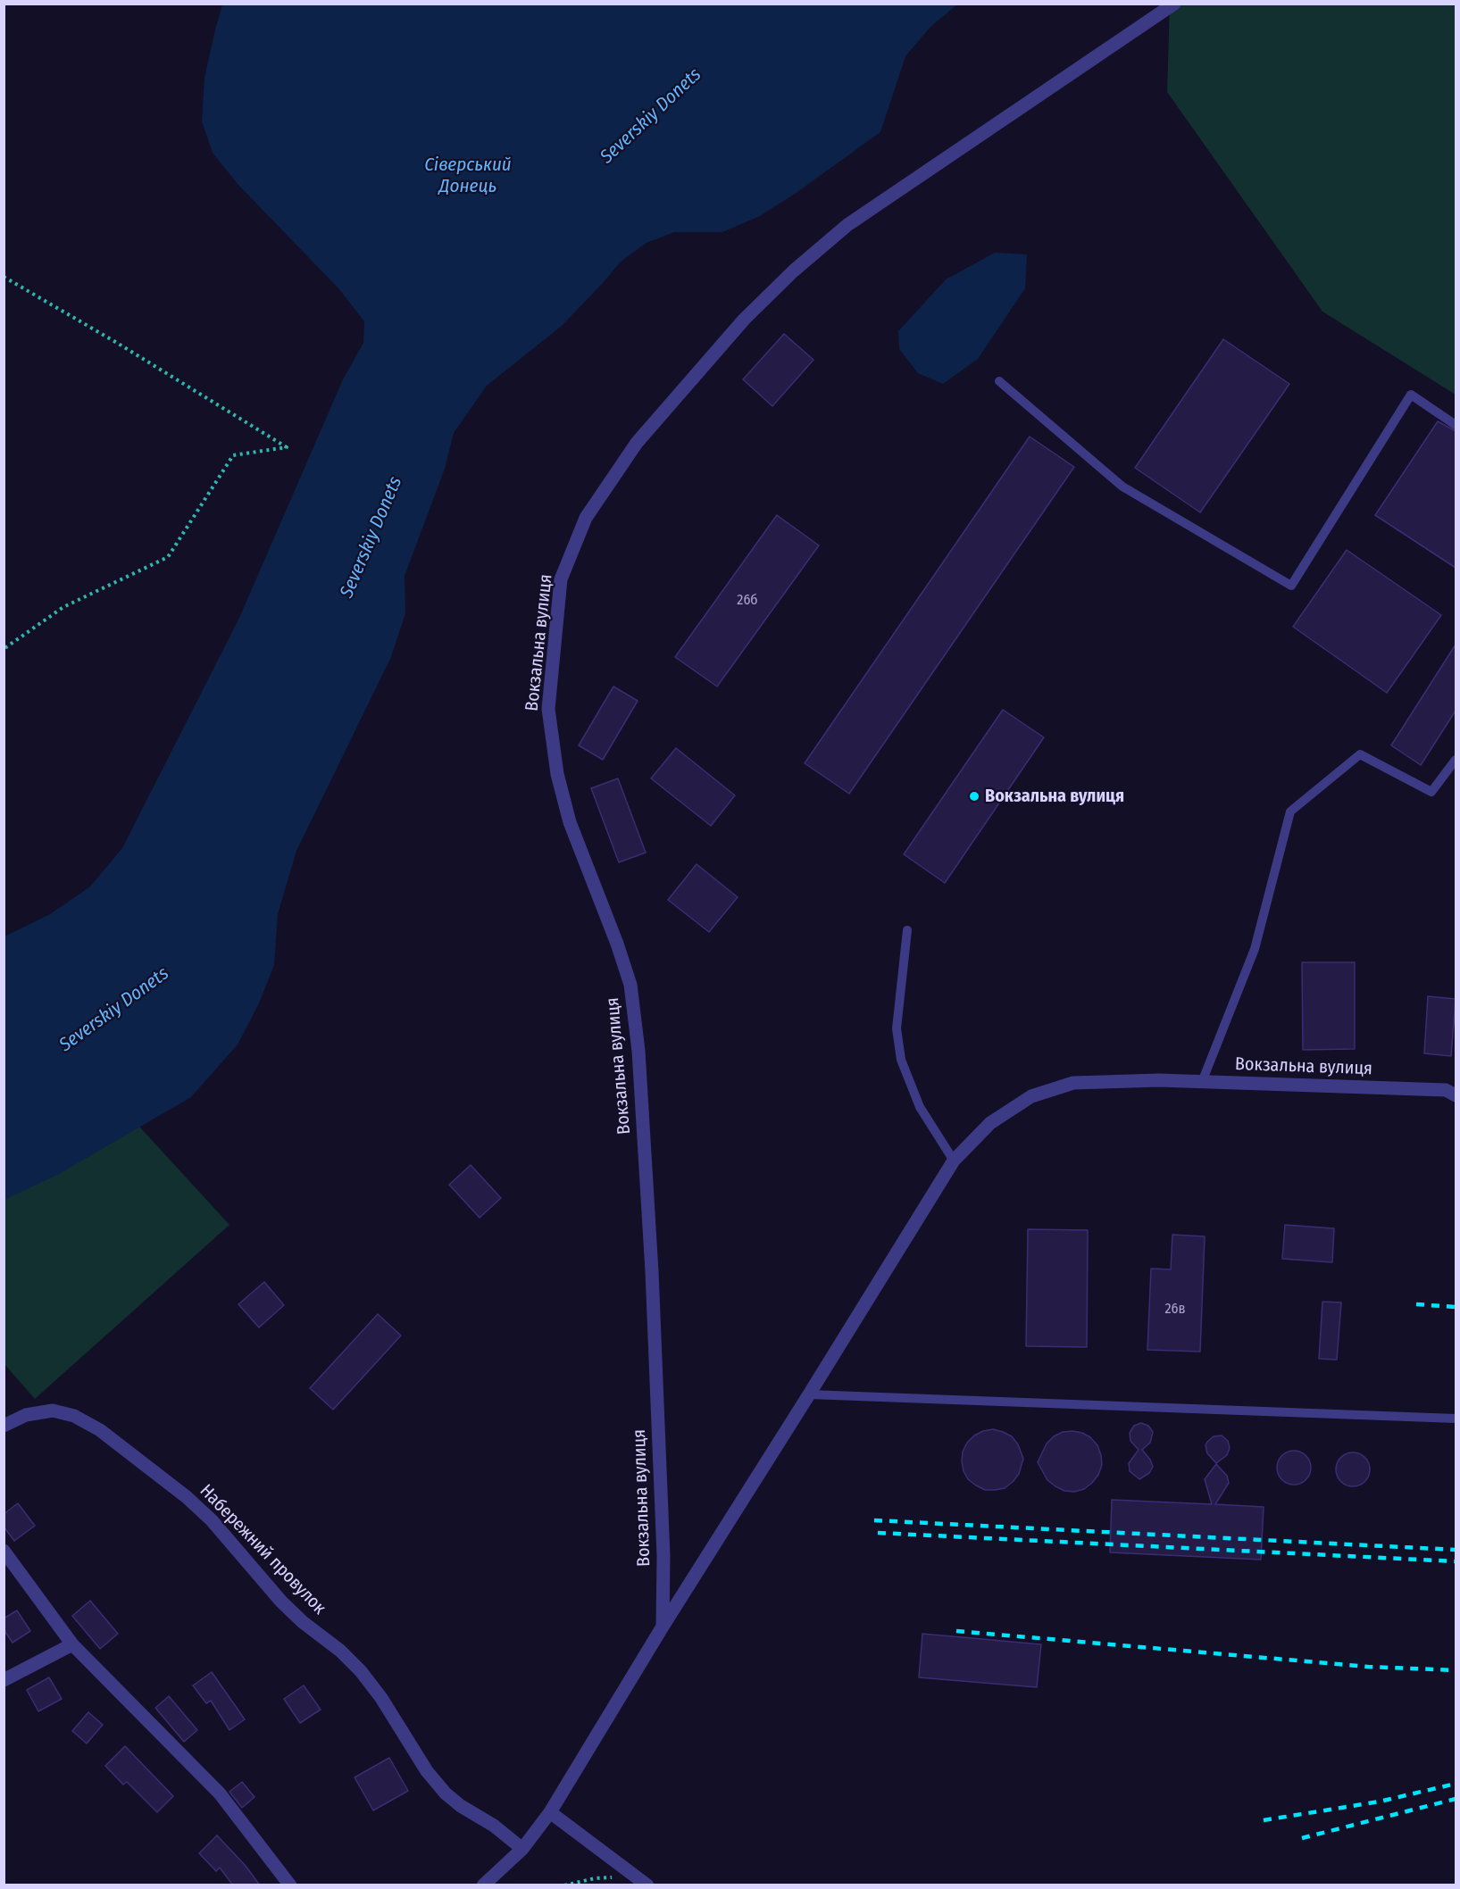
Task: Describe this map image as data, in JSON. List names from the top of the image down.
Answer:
{
  "streets": {
    "street": ["Вокзальна вулиця", "Набережний провулок"]
  },
  "crossings": [
    ["Вокзальна вулиця", "Набережний провулок"]
  ],
  "water": ["Severskiy Donets", "Сіверський Донець"],
  "places": ["Вокзальна вулиця"],
  "house_numbers": ["26б", "26в"]
}
